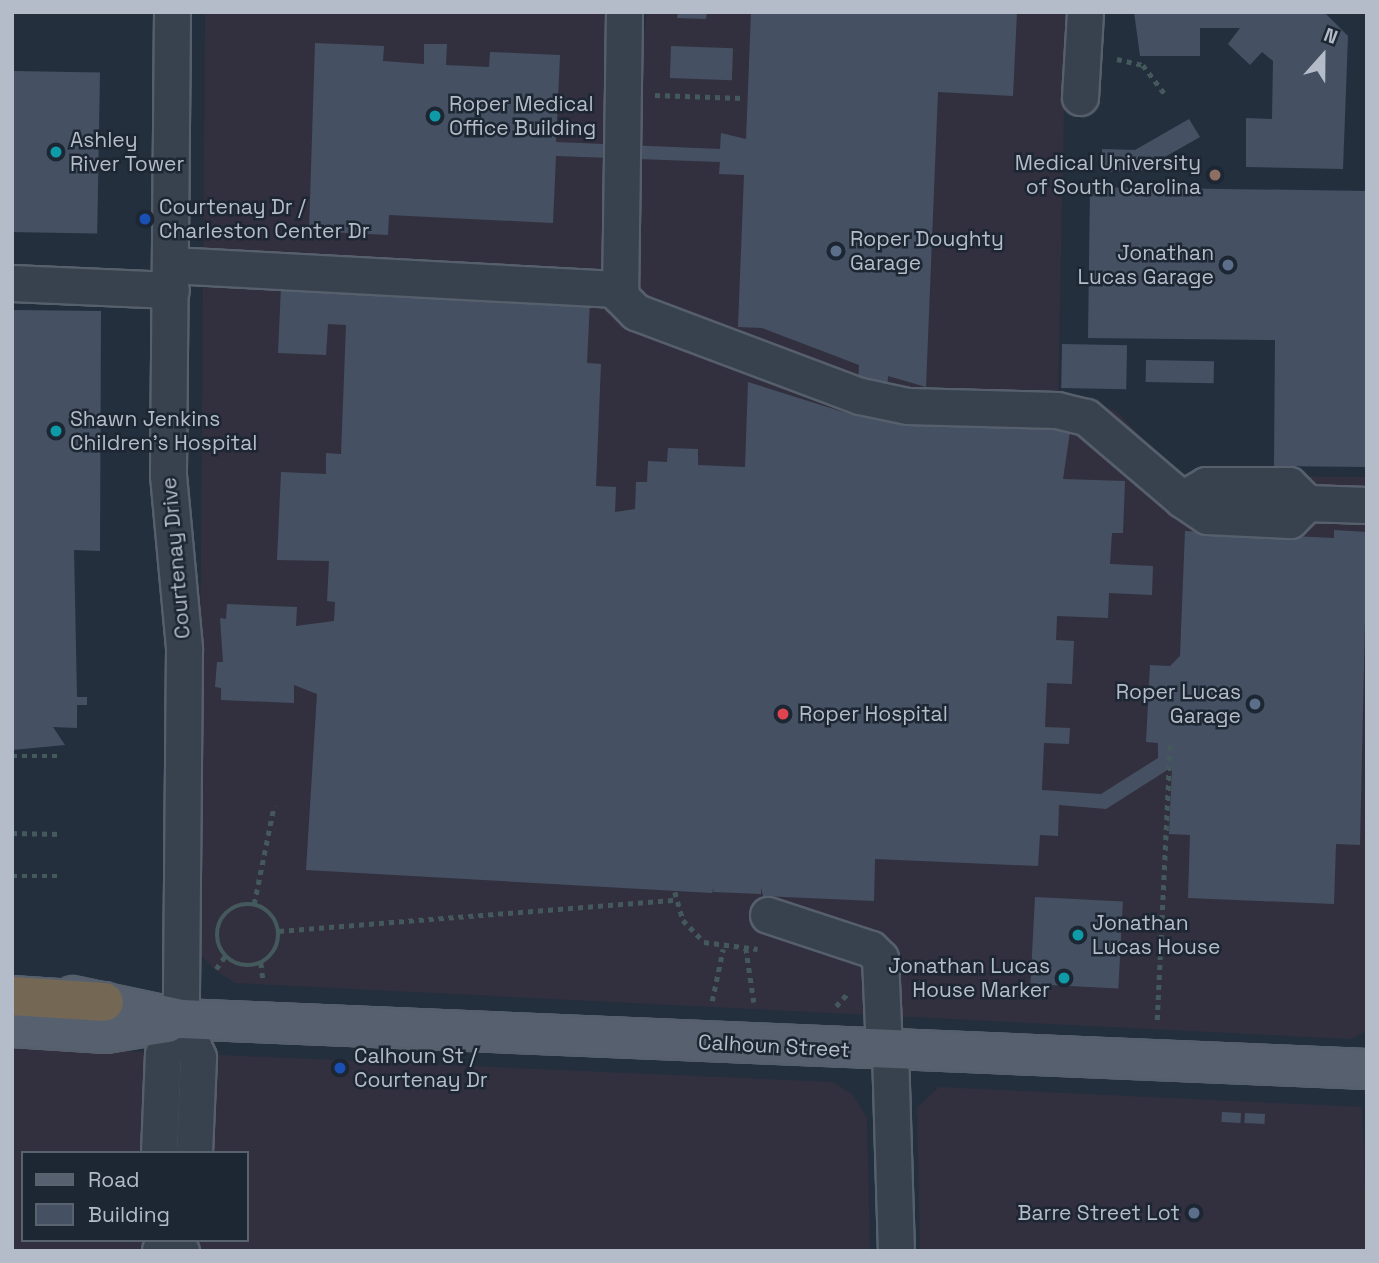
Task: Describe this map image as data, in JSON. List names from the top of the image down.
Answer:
{
  "streets": {
    "main road": ["Calhoun Street"],
    "street": ["Courtenay Drive"]
  },
  "crossings": [
    ["Courtenay Drive", "Calhoun Street"]
  ],
  "places": [
    "Roper Medical Office Building",
    "Ashley River Tower",
    "Medical University of South Carolina",
    "Courtenay Dr / Charleston Center Dr",
    "Roper Doughty Garage",
    "Jonathan Lucas Garage",
    "Shawn Jenkins Children's Hospital",
    "Roper Lucas Garage",
    "Roper Hospital",
    "Jonathan Lucas House",
    "Jonathan Lucas House Marker",
    "Calhoun St / Courtenay Dr",
    "Barre Street Lot"
  ],
  "legend": ["Road", "Building"],
  "north": "top"
}
